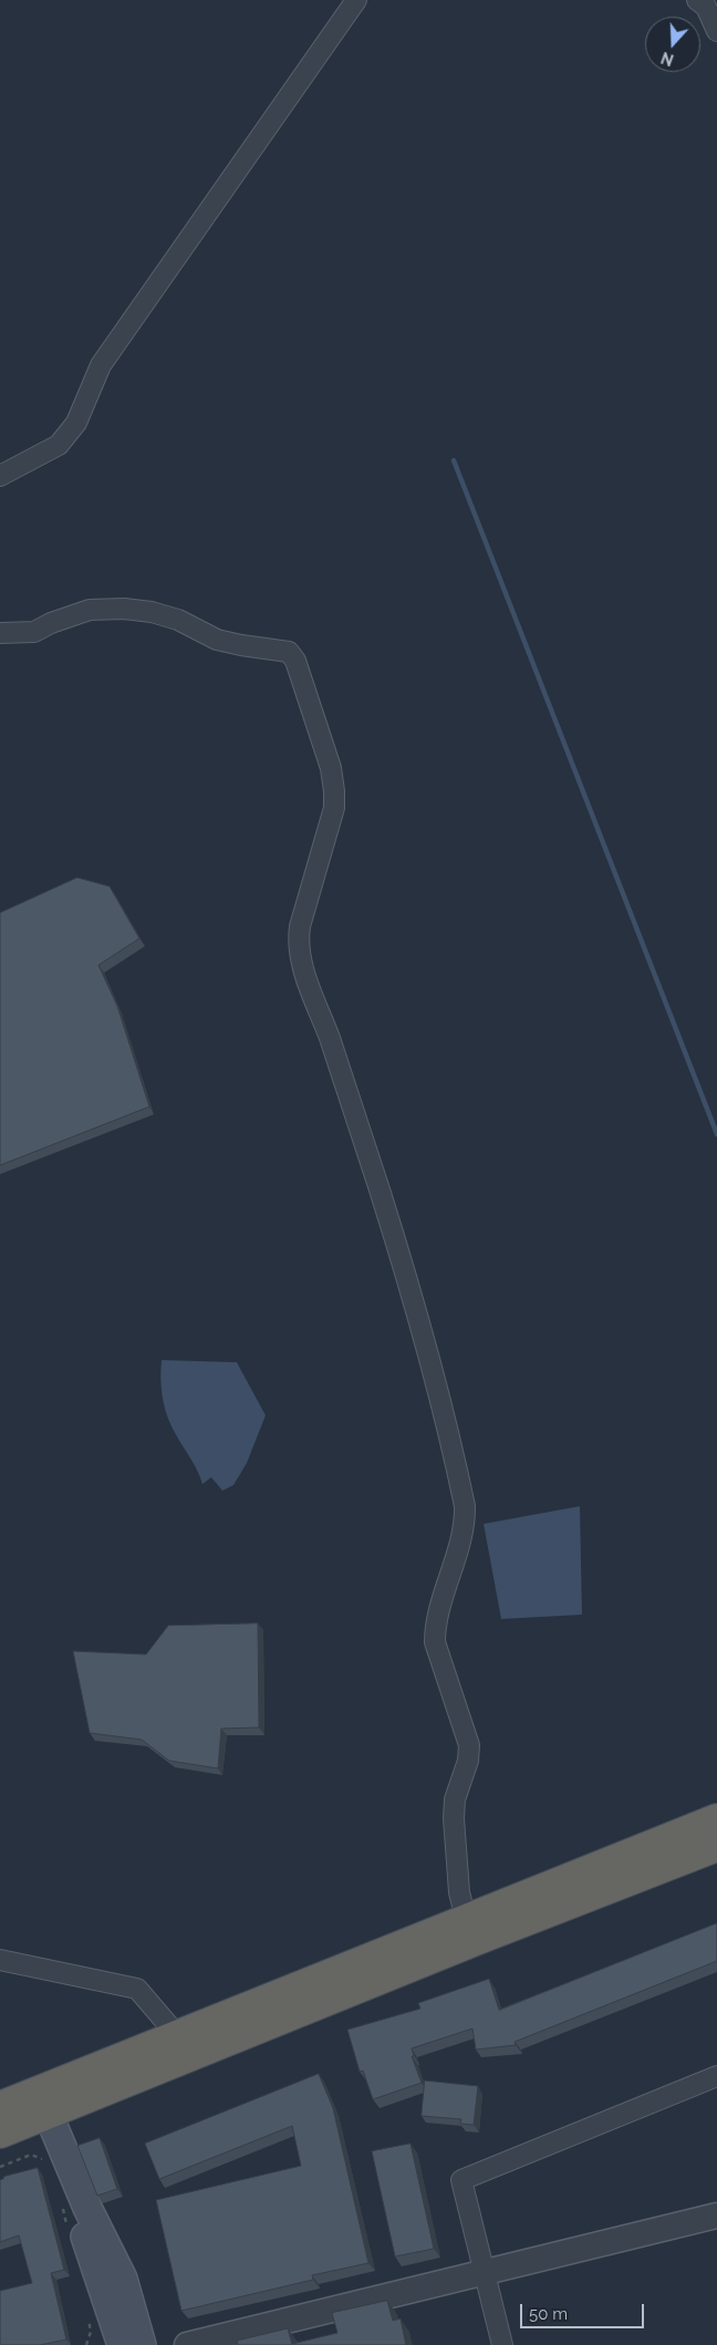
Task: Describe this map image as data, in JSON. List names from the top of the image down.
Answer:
{
  "scale_bar": "50 m",
  "north": "bottom"
}
